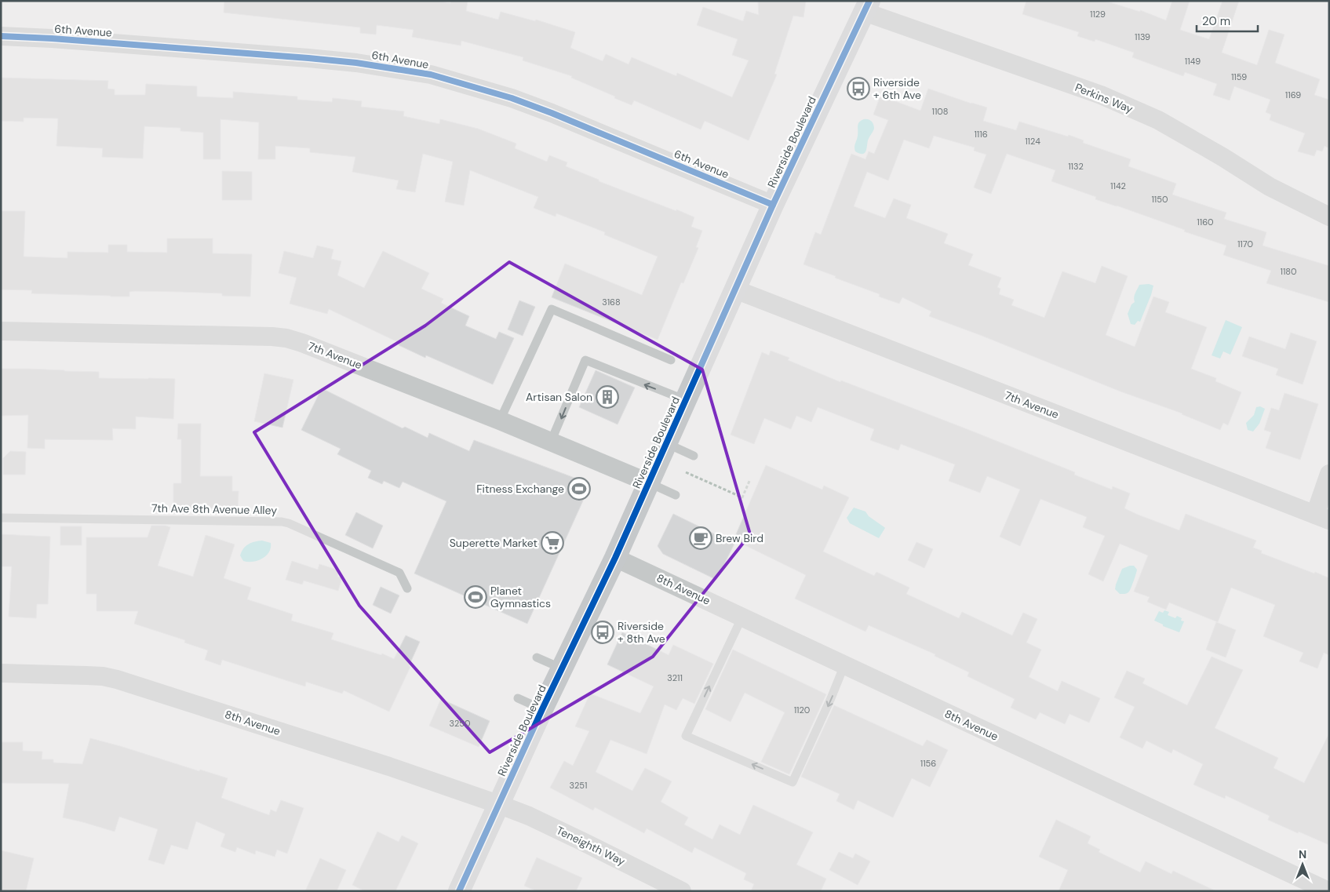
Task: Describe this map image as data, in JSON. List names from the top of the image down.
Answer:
{
  "streets": {
    "main road": ["Riverside Boulevard"],
    "street": [
      "6th Avenue",
      "Perkins Way",
      "7th Avenue",
      "8th Avenue",
      "Teneighth Way"
    ],
    "lane": ["7th Ave 8th Avenue Alley"]
  },
  "crossings": [
    ["6th Avenue", "Riverside Boulevard"],
    ["Perkins Way", "Riverside Boulevard"],
    ["Riverside Boulevard", "7th Avenue"],
    ["Riverside Boulevard", "8th Avenue"],
    ["Riverside Boulevard", "Teneighth Way"],
    ["8th Avenue", "Teneighth Way"]
  ],
  "places": {
    "bus stop": ["Riverside + 6th Ave", "Riverside + 8th Ave"],
    "building": ["Artisan Salon"],
    "sports": ["Fitness Exchange", "Planet Gymnastics"],
    "cafe": ["Brew Bird"],
    "supermarket": ["Superette Market"]
  },
  "house_numbers": [
    "1129",
    "1139",
    "1149",
    "1159",
    "1169",
    "1108",
    "1116",
    "1124",
    "1132",
    "1142",
    "1150",
    "1160",
    "1170",
    "1180",
    "3168",
    "3211",
    "1120",
    "3250",
    "1156",
    "3251"
  ],
  "scale_bar": "20 m",
  "north": "top"
}
